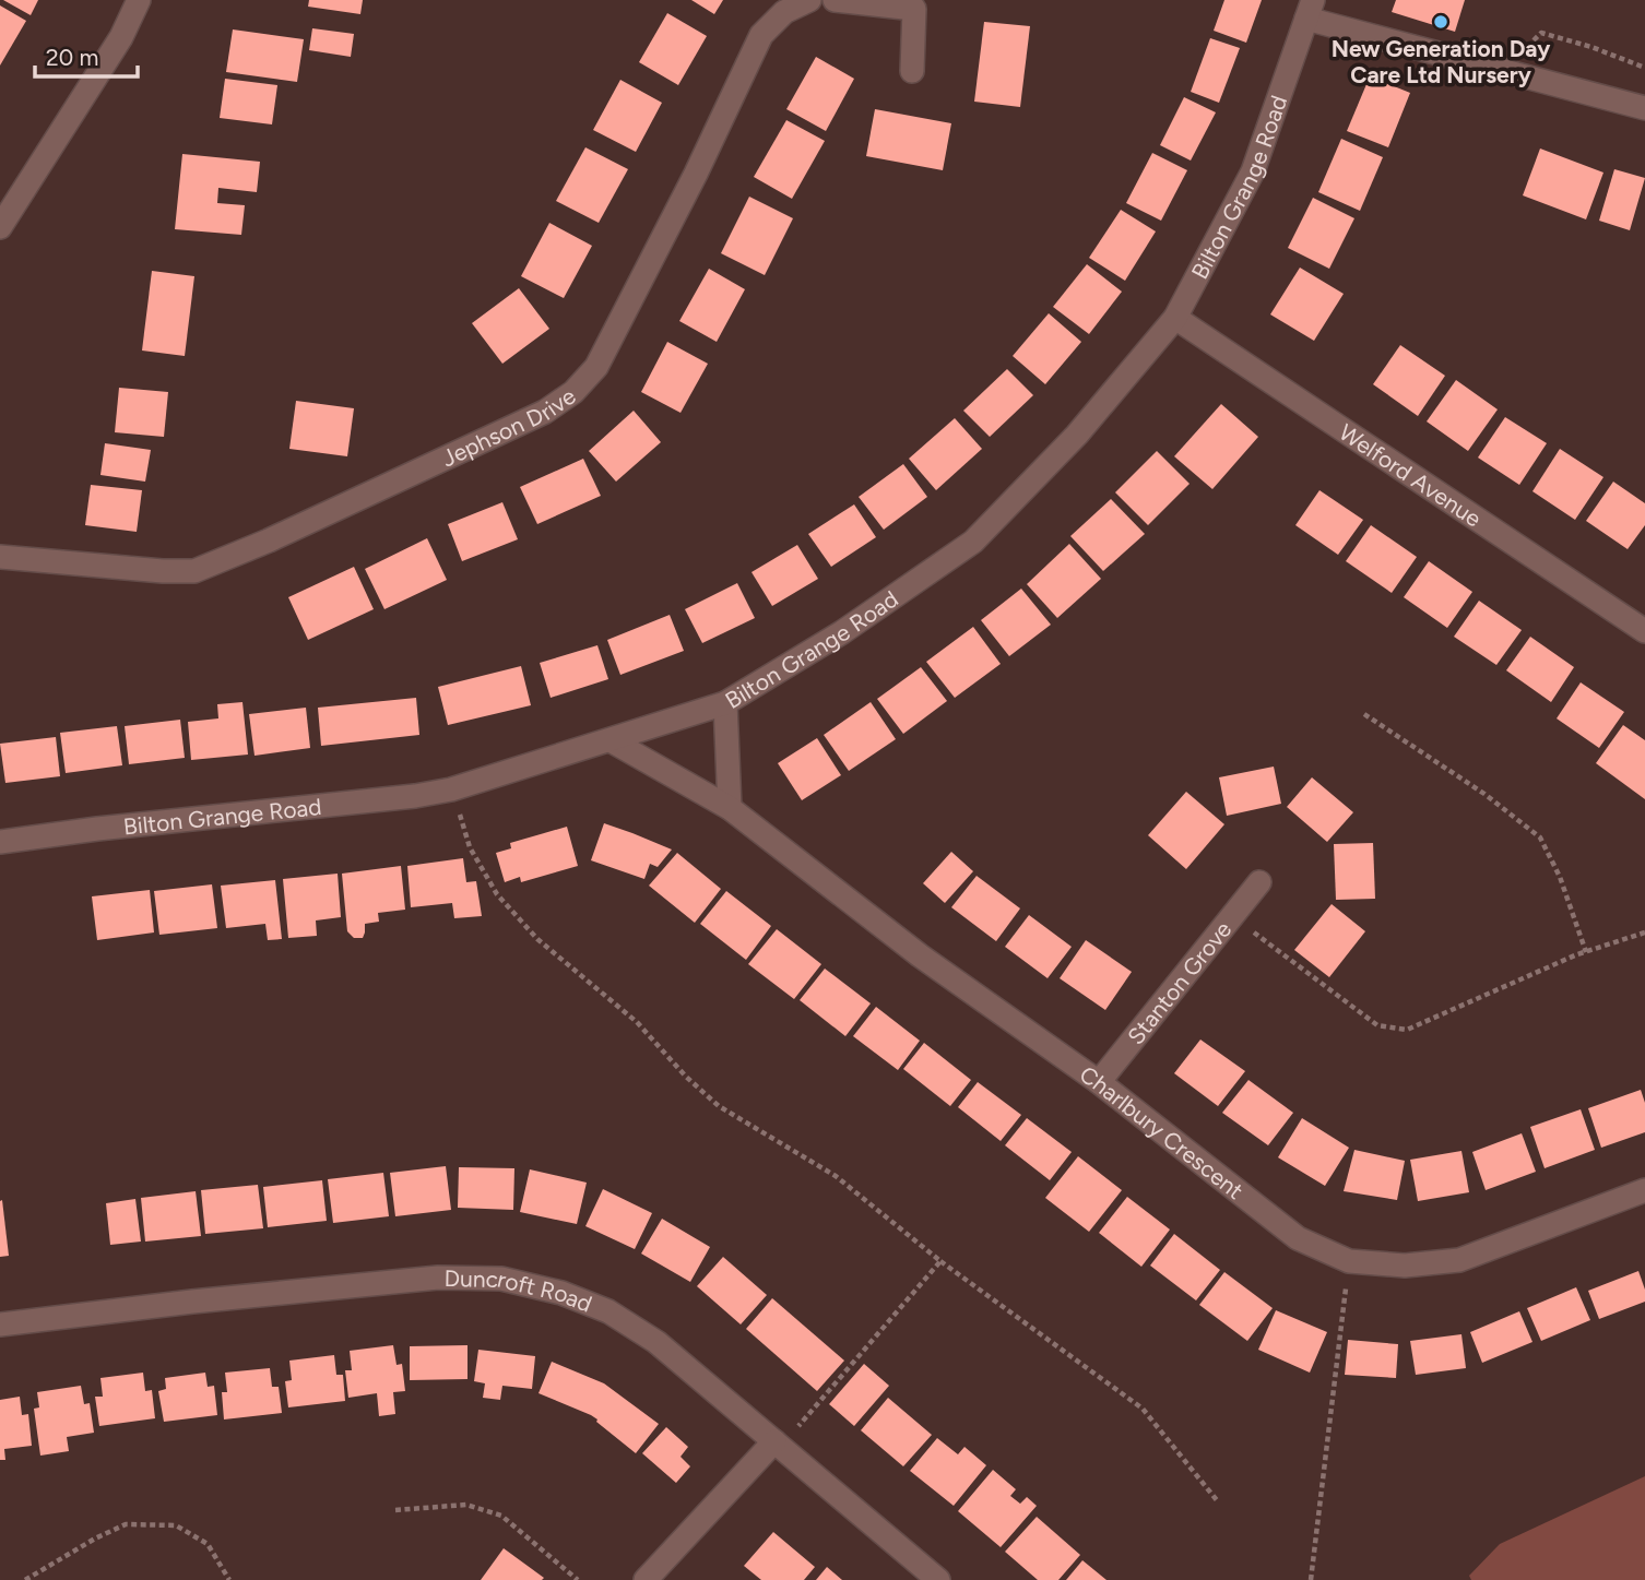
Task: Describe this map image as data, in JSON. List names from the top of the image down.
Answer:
{
  "streets": {
    "street": [
      "Bilton Grange Road",
      "Jephson Drive",
      "Welford Avenue",
      "Stanton Grove",
      "Charlbury Crescent",
      "Duncroft Road"
    ]
  },
  "crossings": [
    ["Bilton Grange Road", "Welford Avenue"],
    ["Bilton Grange Road", "Charlbury Crescent"],
    ["Stanton Grove", "Charlbury Crescent"]
  ],
  "places": ["New Generation Day Care Ltd Nursery"],
  "scale_bar": "20 m"
}
